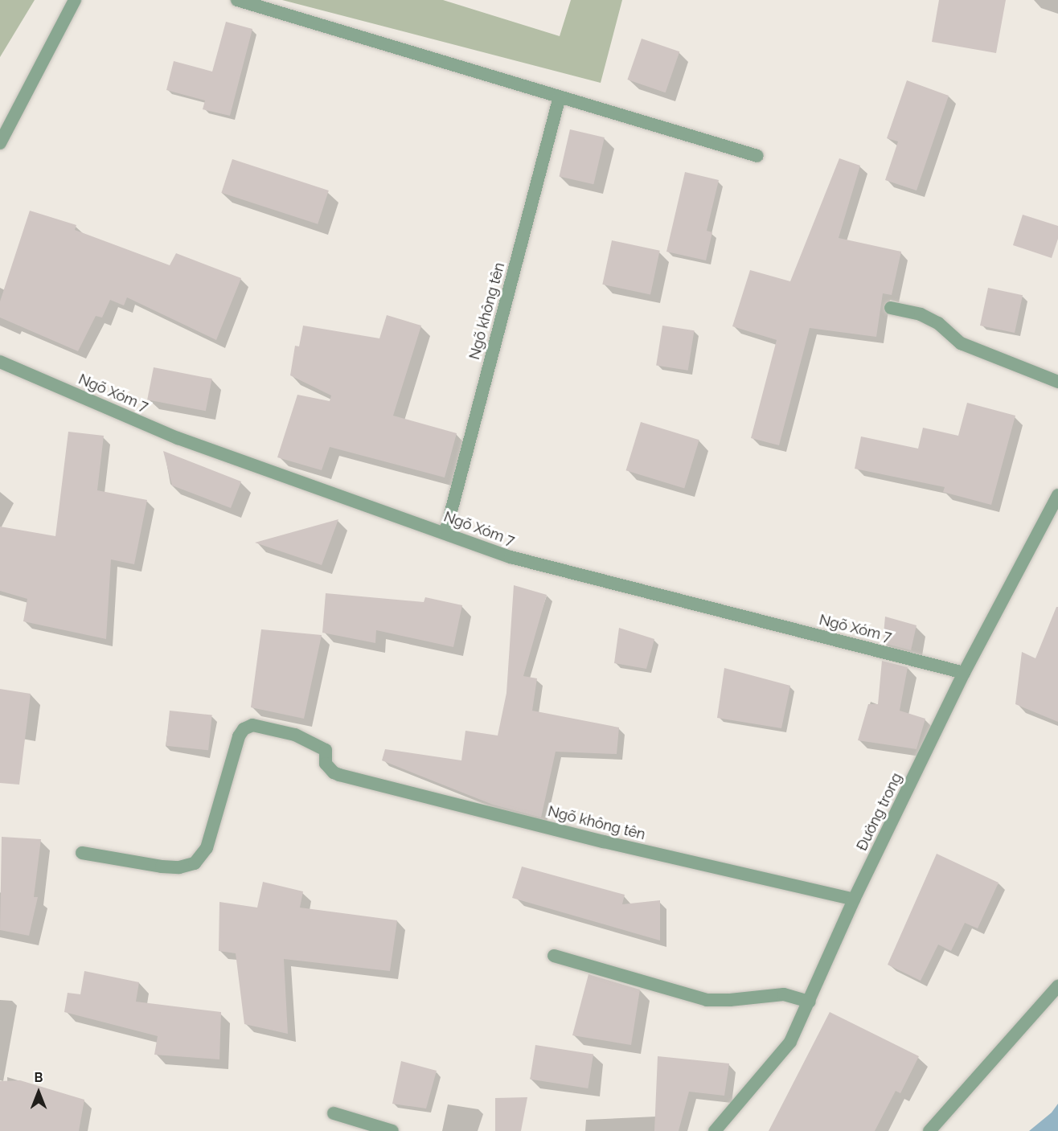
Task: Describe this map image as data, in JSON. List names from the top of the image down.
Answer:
{
  "streets": {
    "street": ["Ngõ không tên", "Ngõ Xóm 7", "Đường trong"]
  },
  "crossings": [
    ["Ngõ không tên", "Ngõ Xóm 7"],
    ["Ngõ không tên", "Đường trong"],
    ["Ngõ Xóm 7", "Đường trong"]
  ],
  "north": "top"
}
